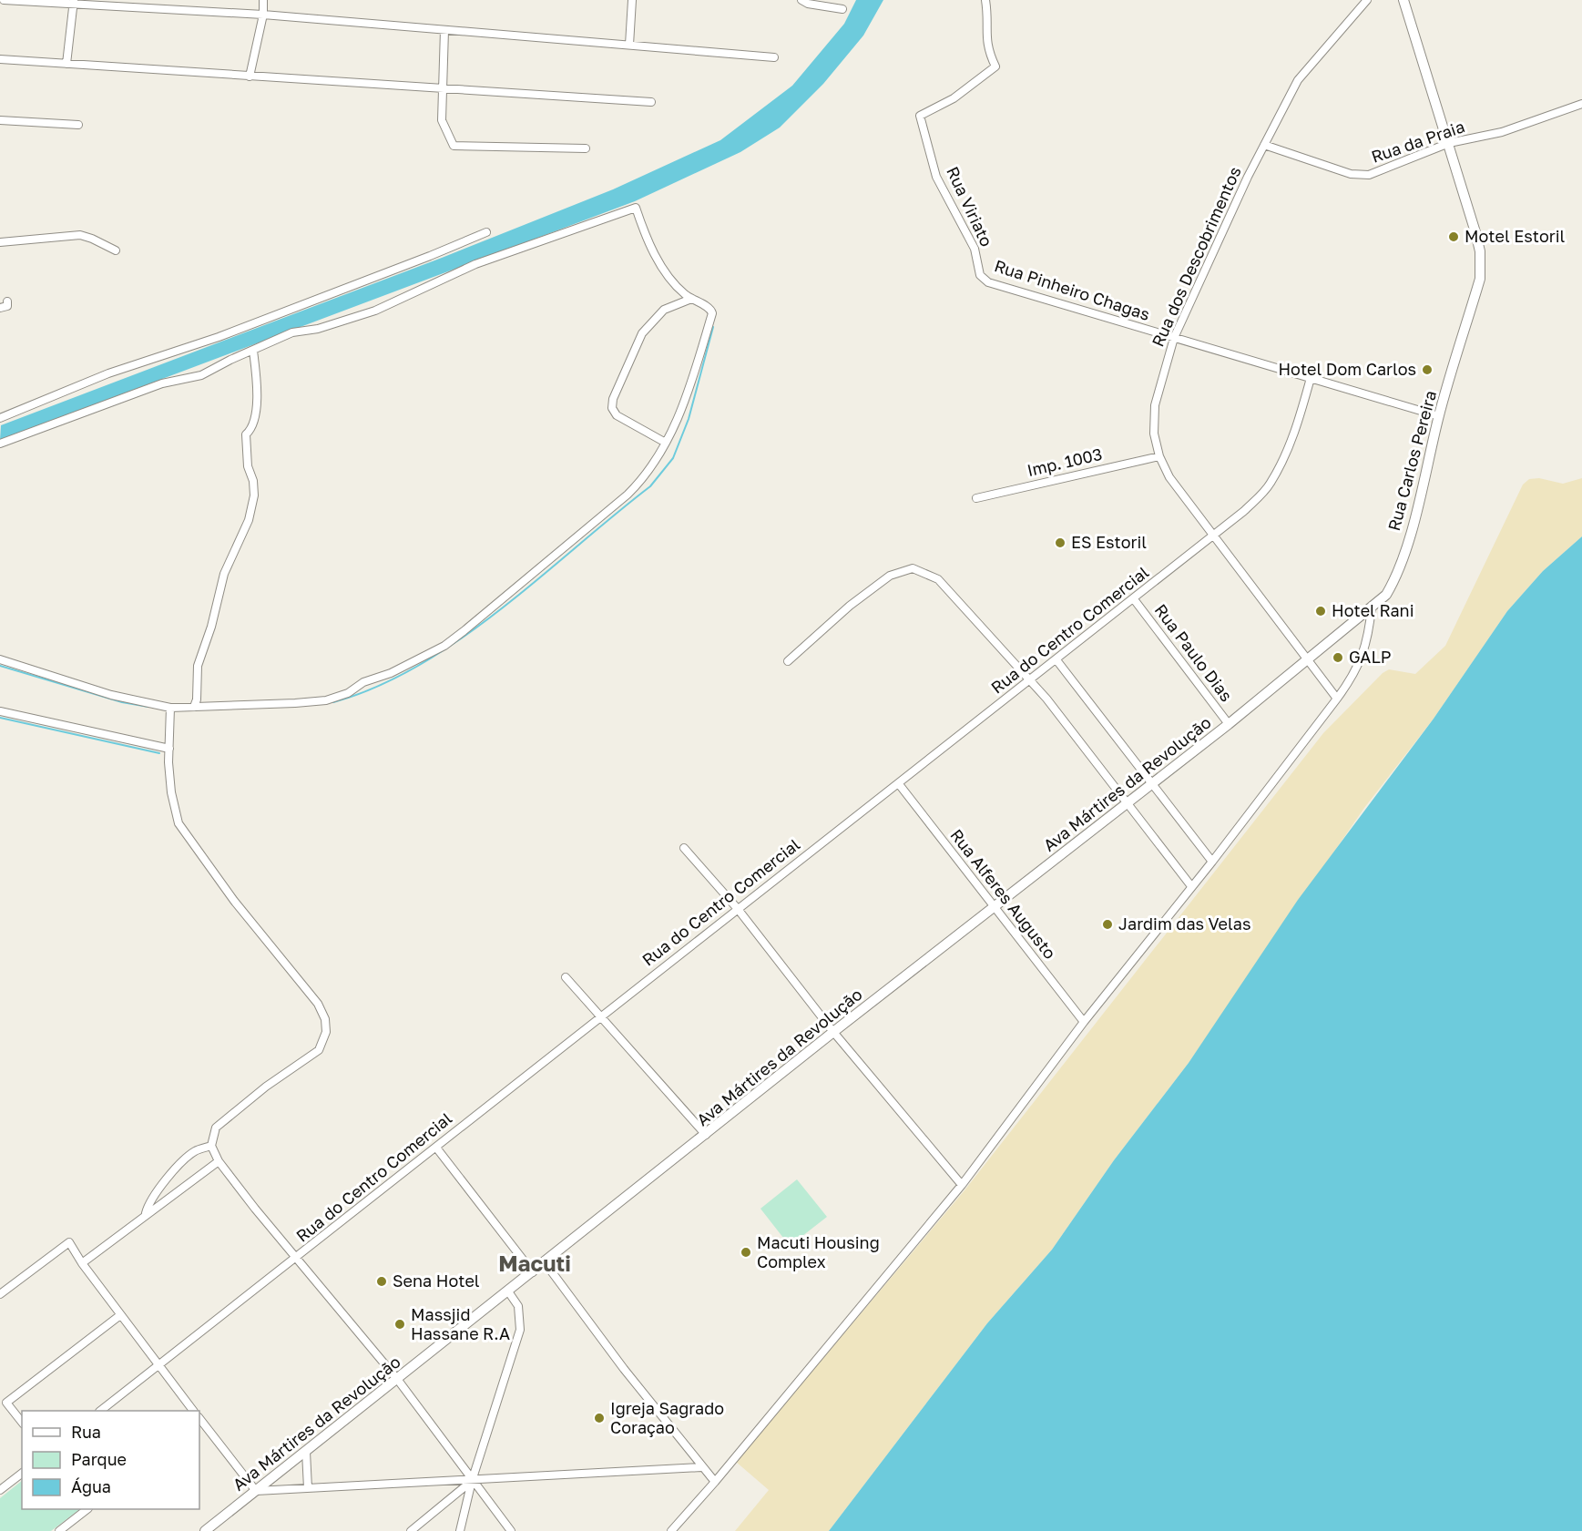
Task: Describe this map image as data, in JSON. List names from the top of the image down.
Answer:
{
  "streets": {
    "street": [
      "Rua da Praia",
      "Rua Viriato",
      "Rua dos Descobrimentos",
      "Rua Pinheiro Chagas",
      "Rua Carlos Pereira",
      "Imp. 1003",
      "Rua do Centro Comercial",
      "Rua Paulo Dias",
      "Ava Mártires da Revolução",
      "Rua Alferes Augusto"
    ]
  },
  "crossings": [
    ["Rua da Praia", "Rua dos Descobrimentos"],
    ["Rua da Praia", "Rua Carlos Pereira"],
    ["Rua Viriato", "Rua Pinheiro Chagas"],
    ["Rua dos Descobrimentos", "Rua Pinheiro Chagas"],
    ["Rua dos Descobrimentos", "Imp. 1003"],
    ["Rua dos Descobrimentos", "Rua do Centro Comercial"],
    ["Rua dos Descobrimentos", "Ava Mártires da Revolução"],
    ["Rua Pinheiro Chagas", "Rua Carlos Pereira"],
    ["Rua Pinheiro Chagas", "Rua do Centro Comercial"],
    ["Rua Carlos Pereira", "Ava Mártires da Revolução"],
    ["Rua do Centro Comercial", "Rua Paulo Dias"],
    ["Rua do Centro Comercial", "Rua Alferes Augusto"],
    ["Rua Paulo Dias", "Ava Mártires da Revolução"],
    ["Ava Mártires da Revolução", "Rua Alferes Augusto"]
  ],
  "districts": ["Macuti"],
  "places": [
    "Motel Estoril",
    "Hotel Dom Carlos",
    "ES Estoril",
    "Hotel Rani",
    "GALP",
    "Jardim das Velas",
    "Macuti Housing Complex",
    "Sena Hotel",
    "Massjid Hassane R.A",
    "Igreja Sagrado Coraçao"
  ],
  "legend": ["Rua", "Parque", "Água"]
}
